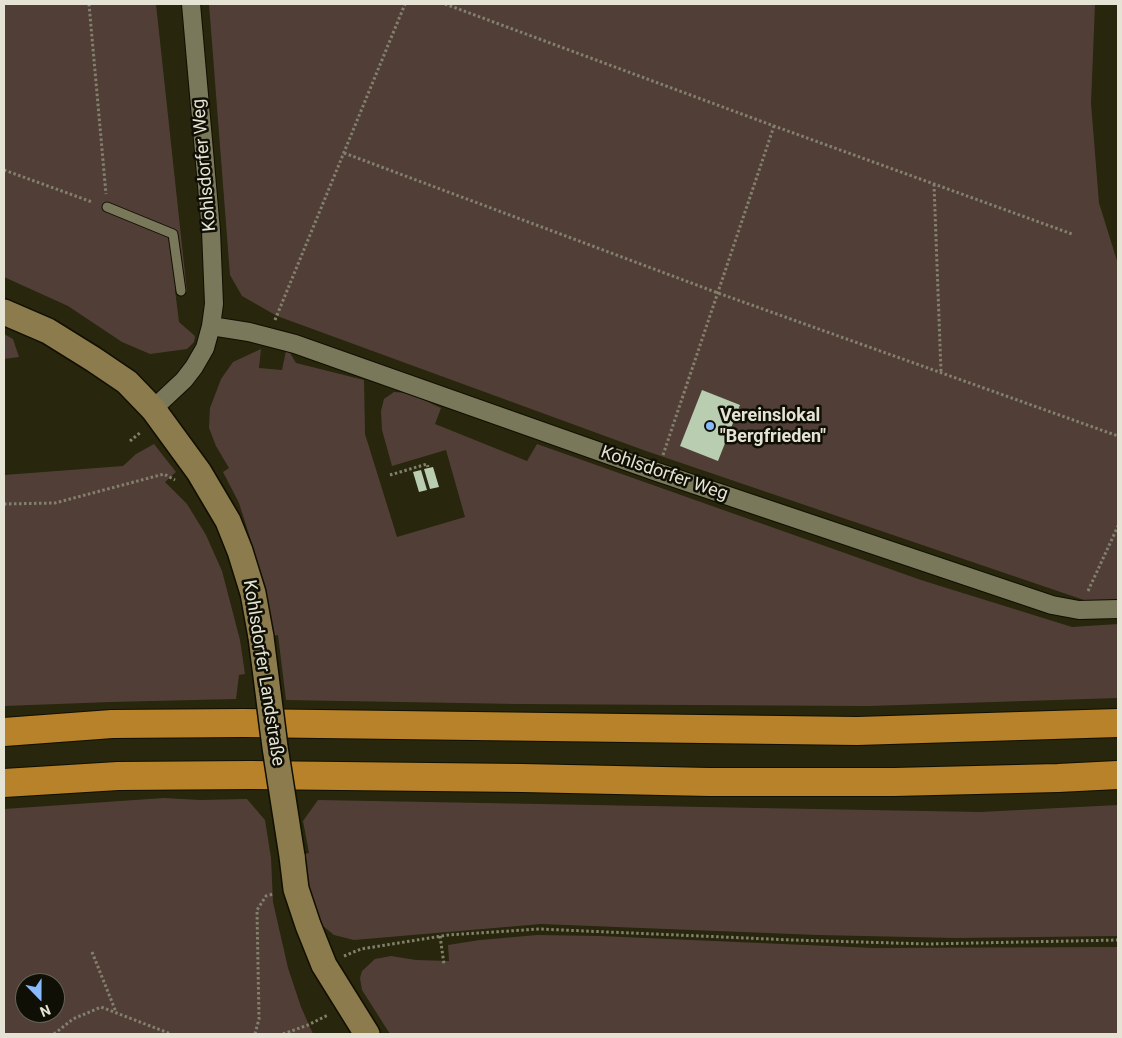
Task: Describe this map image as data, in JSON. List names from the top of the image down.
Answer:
{
  "streets": {
    "street": ["Kohlsdorfer Weg", "Kohlsdorfer Landstraße"]
  },
  "crossings": [
    ["Kohlsdorfer Weg", "Kohlsdorfer Landstraße"]
  ],
  "places": ["Vereinslokal \"Bergfrieden\""],
  "north": "bottom"
}
